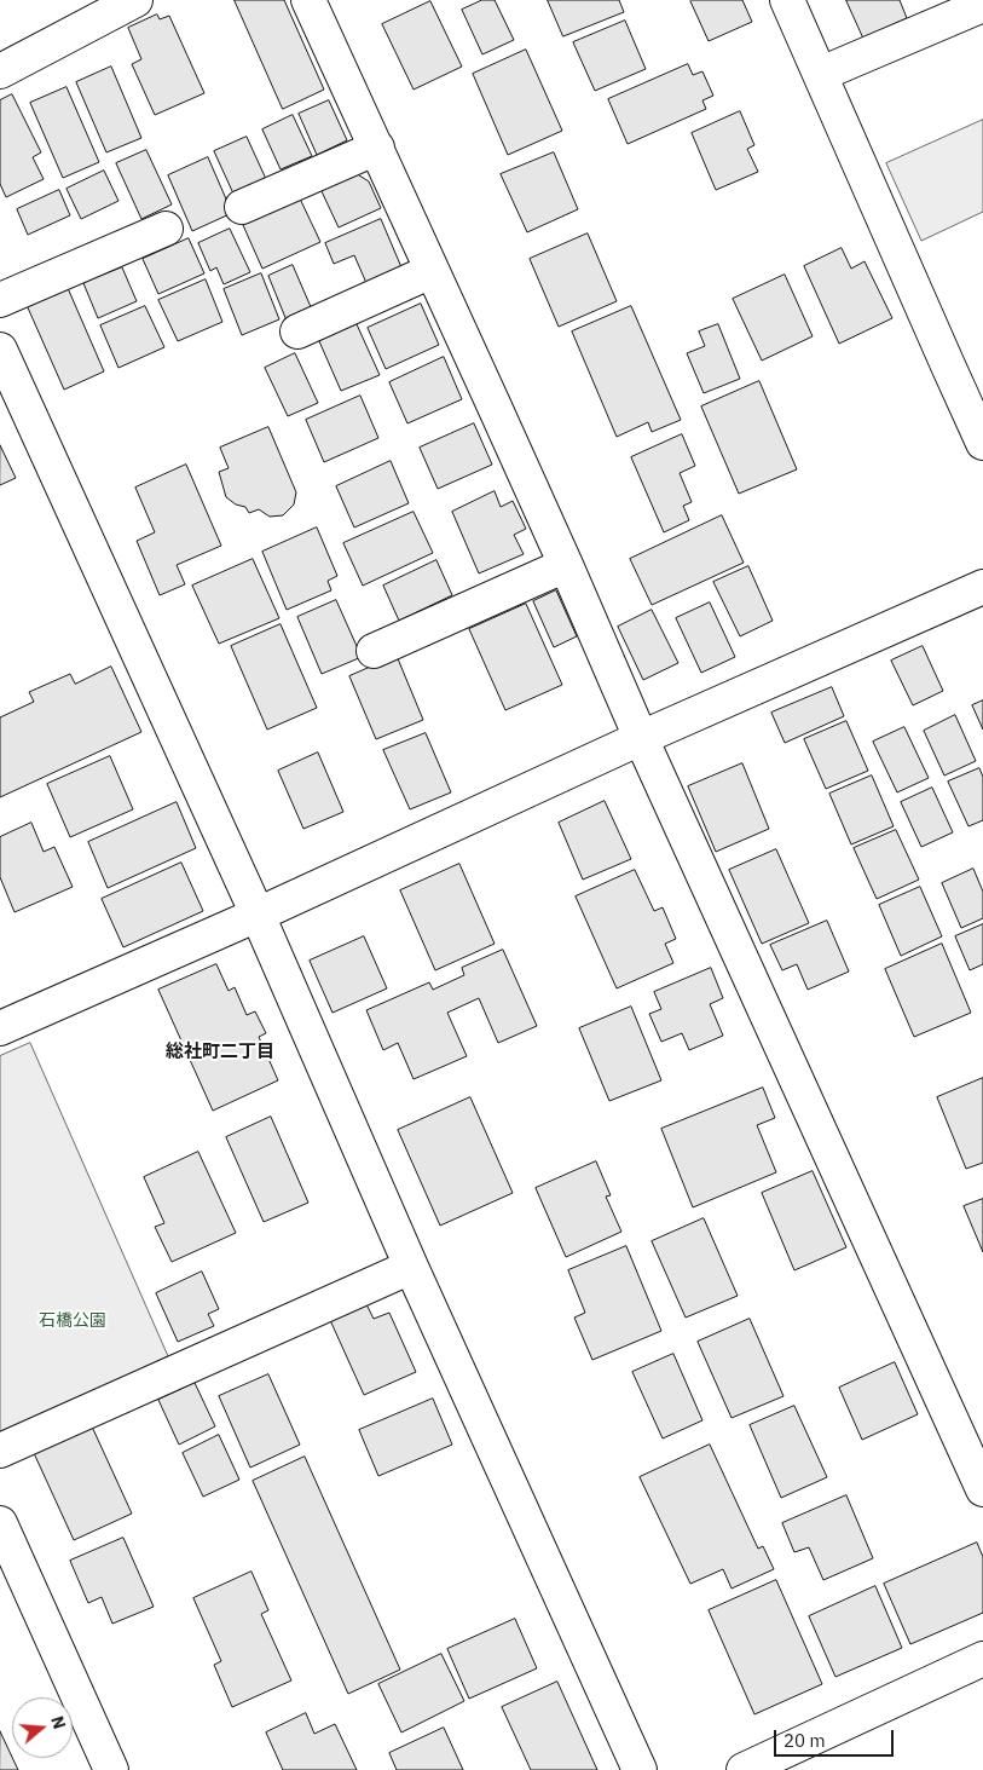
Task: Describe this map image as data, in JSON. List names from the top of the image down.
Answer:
{
  "districts": ["総社町二丁目"],
  "parks": ["石橋公園"],
  "scale_bar": "20 m",
  "north": "right"
}
